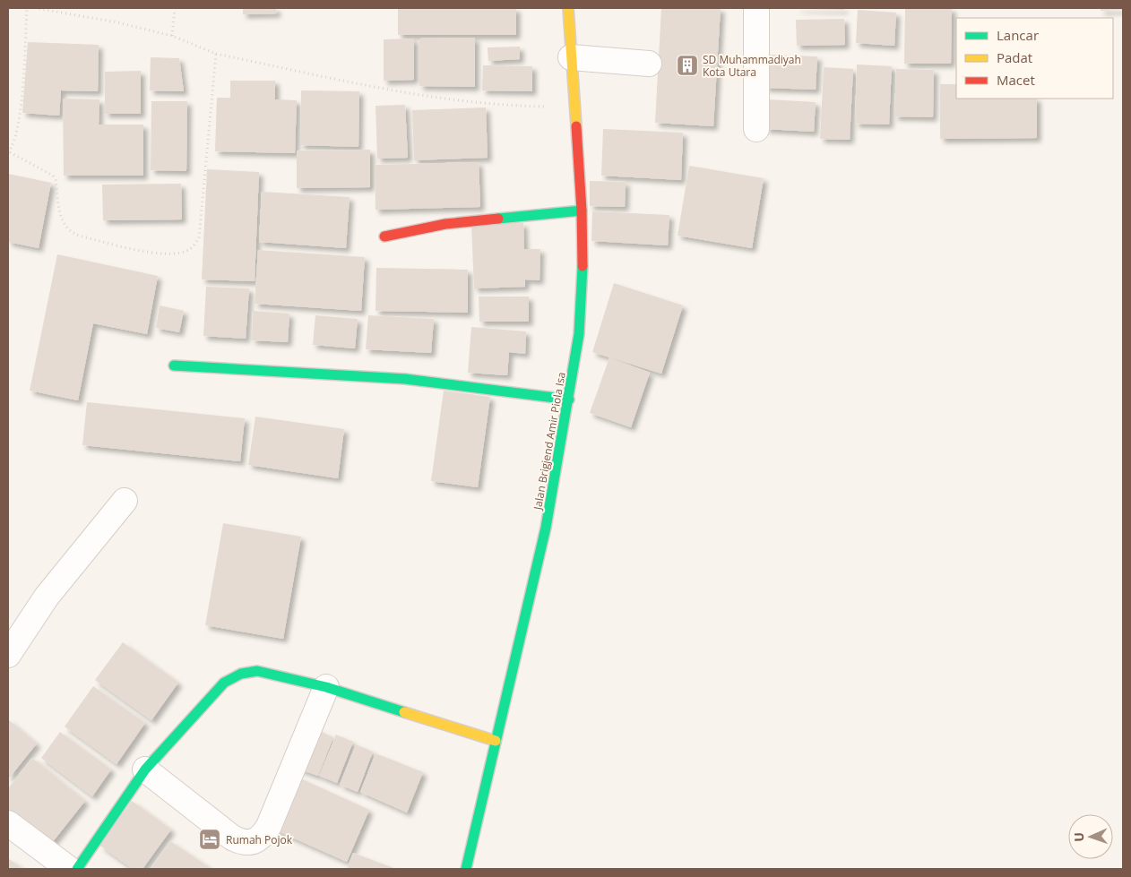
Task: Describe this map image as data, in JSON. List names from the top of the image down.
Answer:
{
  "streets": {
    "street": ["Jalan Brigjend Amir Piola Isa"]
  },
  "places": {
    "building": ["SD Muhammadiyah Kota Utara"],
    "hotel": ["Rumah Pojok"]
  },
  "legend": ["Lancar", "Padat", "Macet"],
  "north": "left"
}
